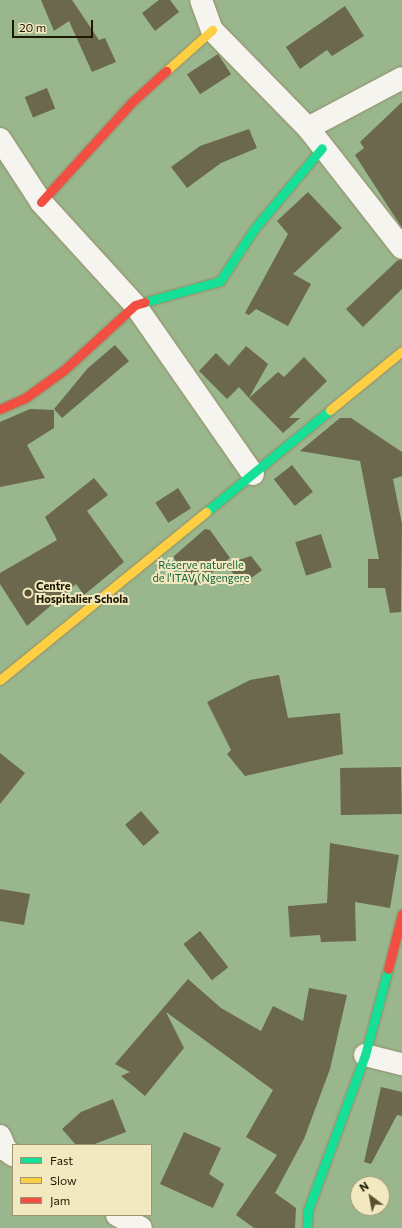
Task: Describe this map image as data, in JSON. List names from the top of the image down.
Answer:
{
  "parks": ["Réserve naturelle de l'ITAV (Ngengere"],
  "places": ["Centre Hospitalier Schola"],
  "legend": ["Fast", "Slow", "Jam"],
  "scale_bar": "20 m",
  "north": "top left"
}
